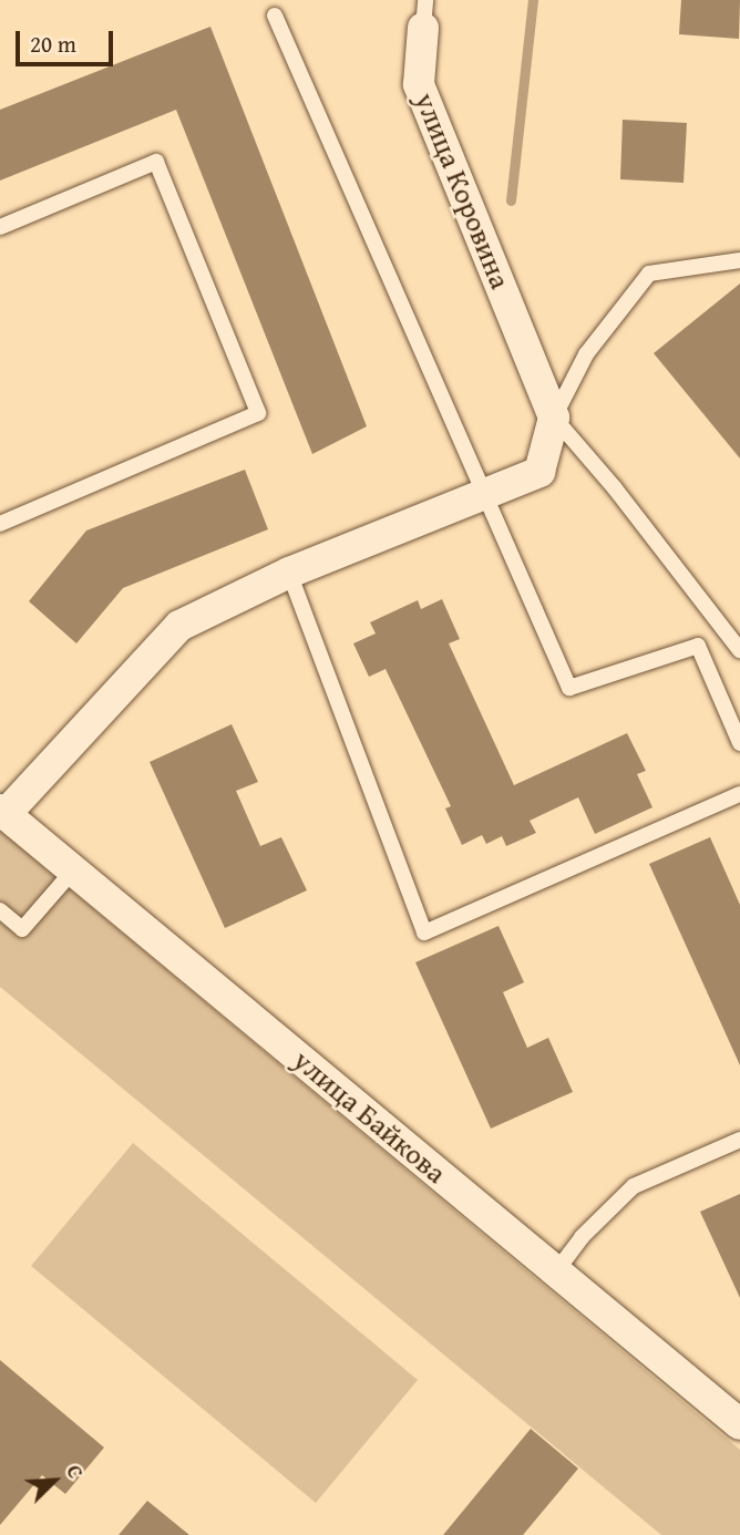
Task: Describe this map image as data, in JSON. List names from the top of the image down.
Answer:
{
  "streets": {
    "street": ["улица Коровина", "улица Байкова"]
  },
  "scale_bar": "20 m",
  "north": "top right"
}
